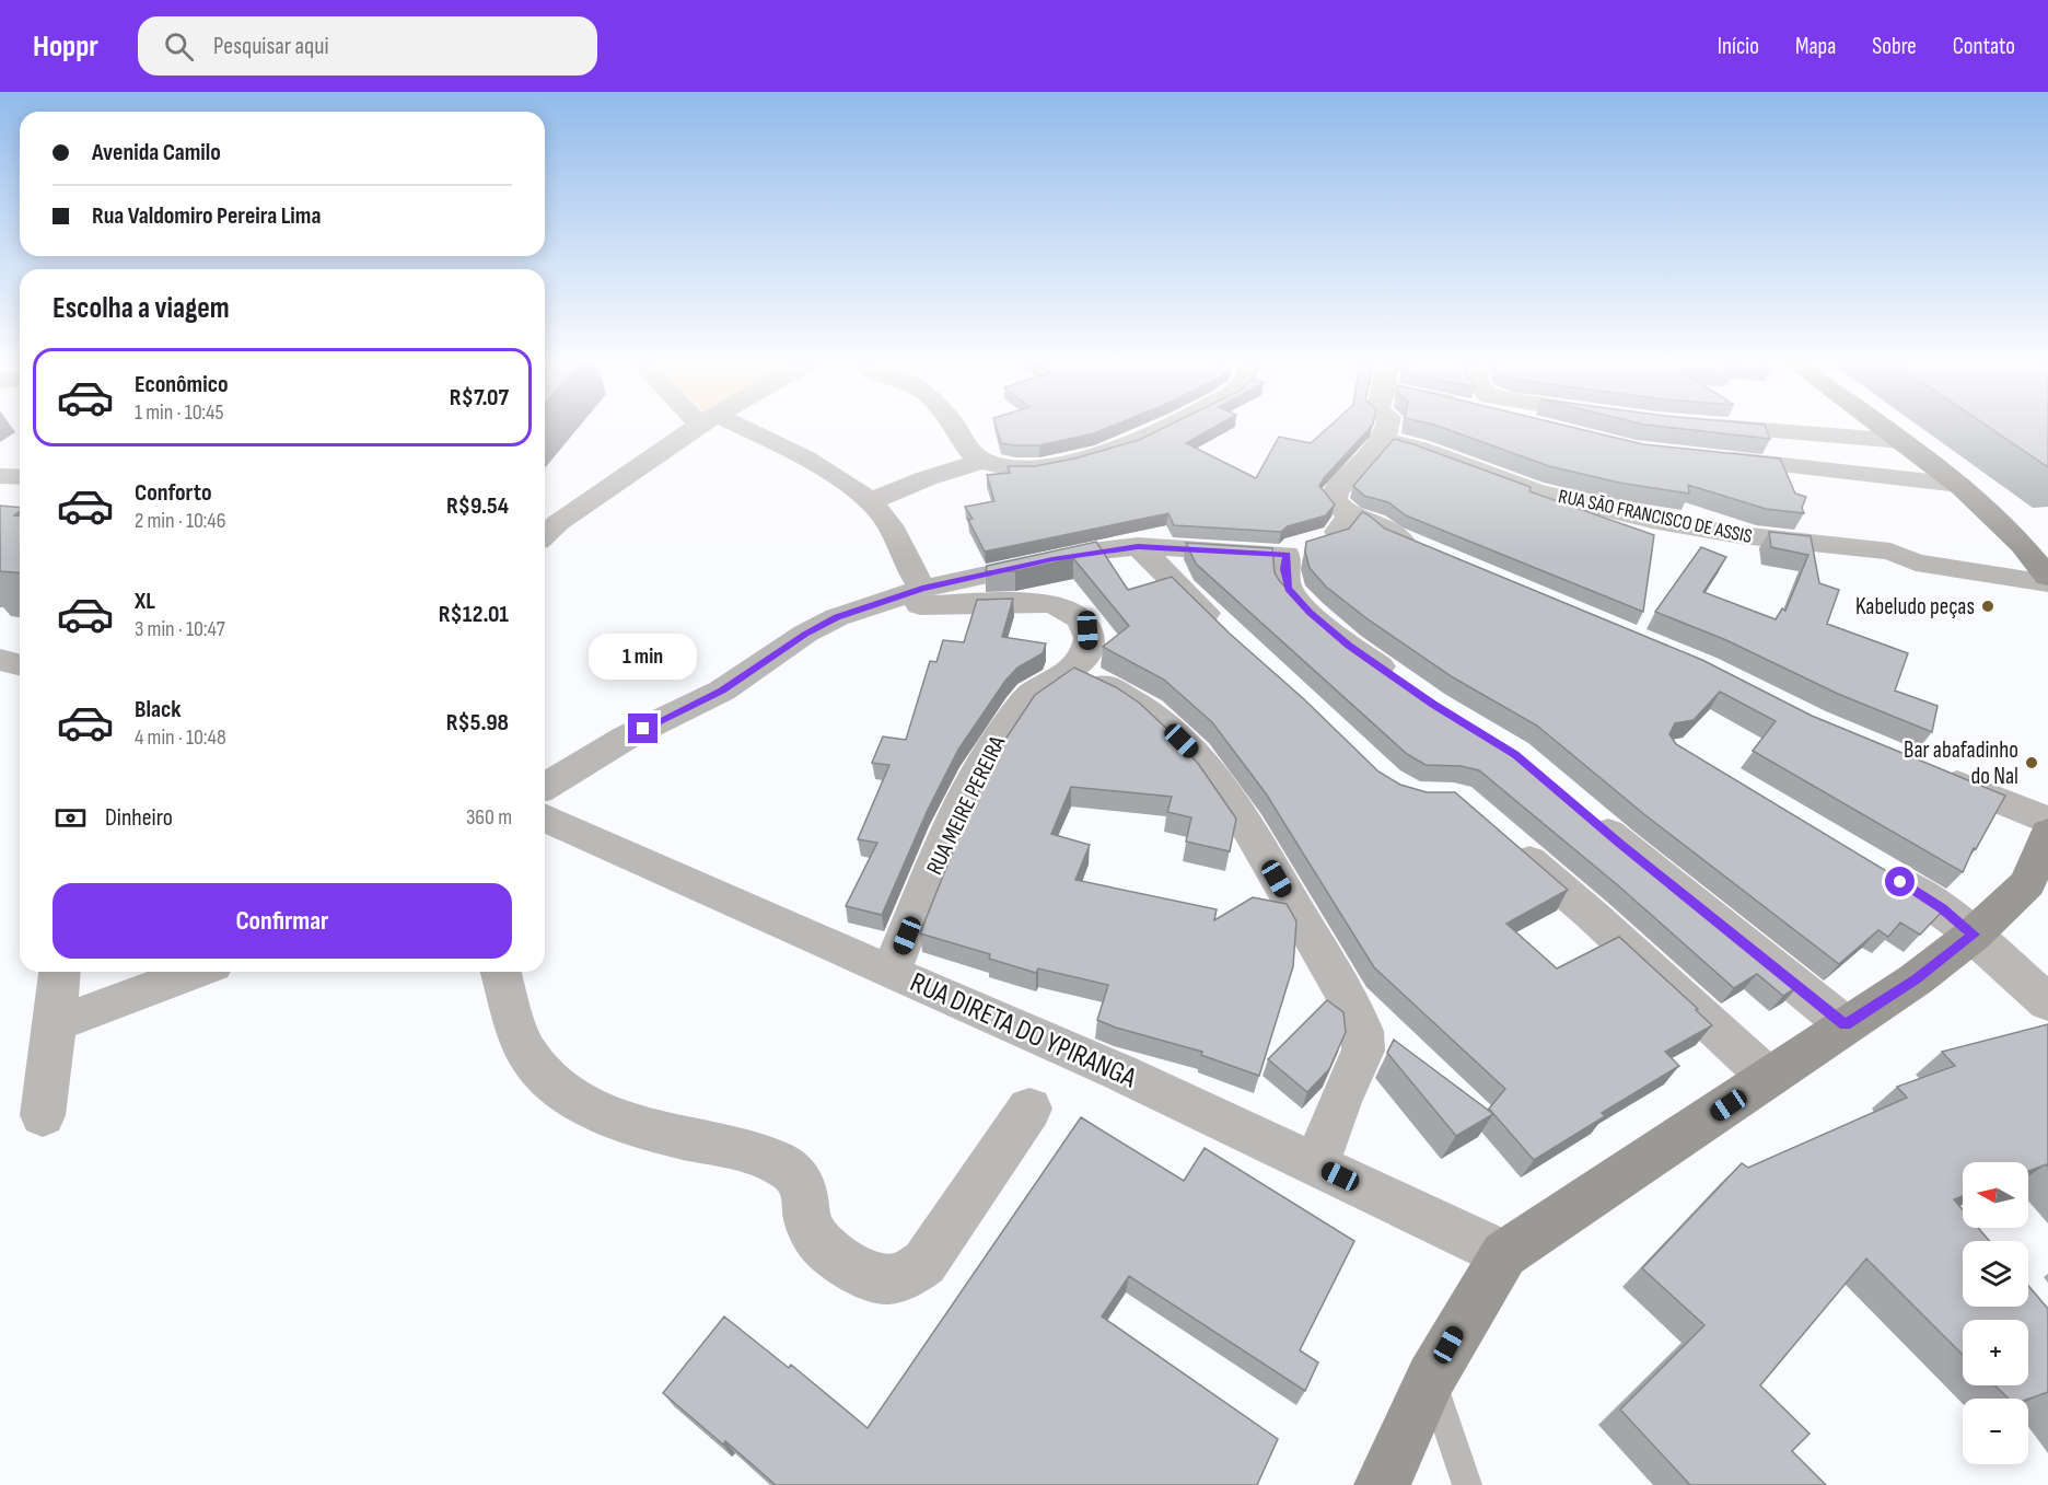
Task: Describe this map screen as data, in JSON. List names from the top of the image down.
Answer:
{
  "streets": {
    "street": ["RUA SÃO FRANCISCO DE ASSIS", "RUA MEIRE PEREIRA", "RUA DIRETA DO YPIRANGA"]
  },
  "crossings": [
    ["RUA MEIRE PEREIRA", "RUA DIRETA DO YPIRANGA"]
  ],
  "places": ["Kabeludo peças", "Bar abafadinho do Nal"],
  "north": "left",
  "page": {
    "header": "Hoppr",
    "search": "Pesquisar aqui",
    "nav": [
      "Início",
      "Mapa",
      "Sobre",
      "Contato"
    ],
    "banner": ["Avenida Camilo", "Rua Valdomiro Pereira Lima"],
    "heading": "Escolha a viagem",
    "list": [
      {
        "name": "Econômico",
        "note": "1 min · 10:45",
        "value": "R$7.07"
      },
      {
        "name": "Conforto",
        "note": "2 min · 10:46",
        "value": "R$9.54"
      },
      {
        "name": "XL",
        "note": "3 min · 10:47",
        "value": "R$12.01"
      },
      {
        "name": "Black",
        "note": "4 min · 10:48",
        "value": "R$5.98"
      }
    ],
    "bubble": "1 min",
    "pay": ["Dinheiro", "360 m"],
    "buttons": "Confirmar",
    "map_buttons": ["+", "−"]
  }
}
